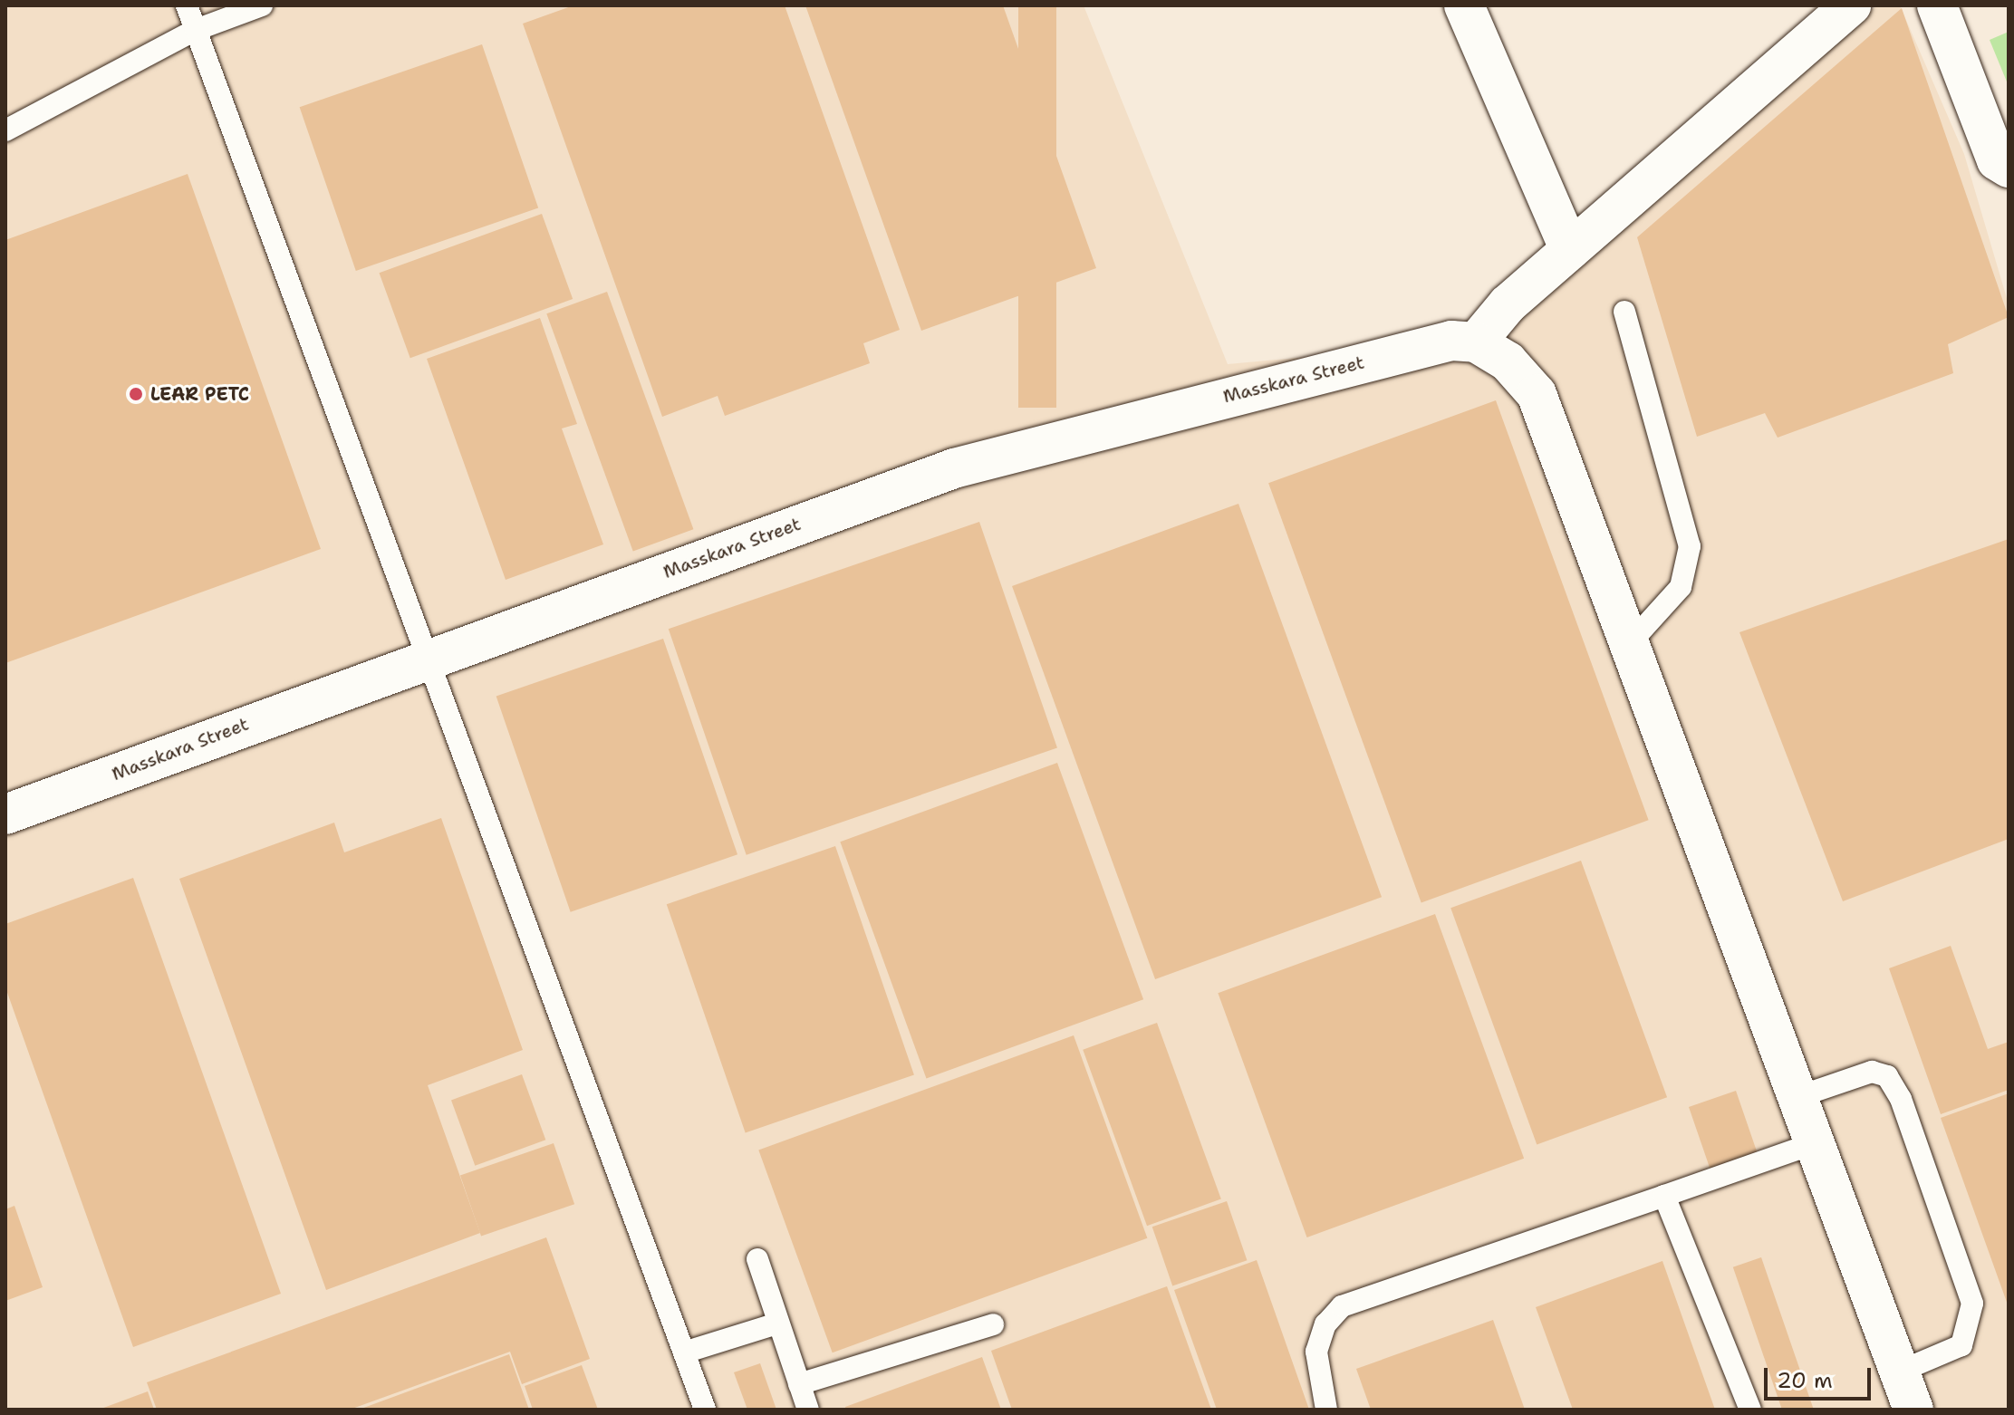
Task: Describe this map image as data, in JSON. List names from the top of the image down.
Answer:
{
  "streets": {
    "street": ["Masskara Street"]
  },
  "places": ["LEAR PETC"],
  "scale_bar": "20 m"
}
